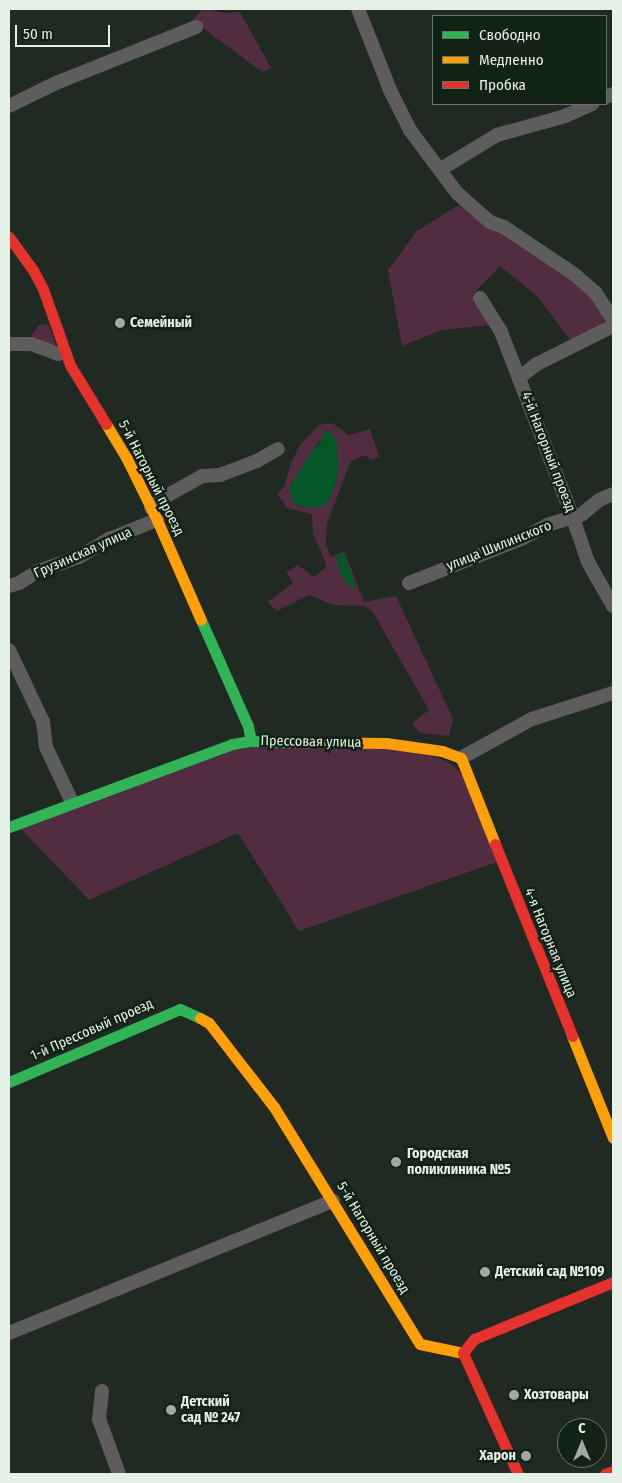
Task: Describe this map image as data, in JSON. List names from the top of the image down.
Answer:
{
  "streets": {
    "street": [
      "4-й Нагорный проезд",
      "5-й Нагорный проезд",
      "улица Шилинского",
      "Грузинская улица",
      "Прессовая улица",
      "4-я Нагорная улица",
      "1-й Прессовый проезд"
    ]
  },
  "crossings": [
    ["4-й Нагорный проезд", "улица Шилинского"],
    ["5-й Нагорный проезд", "Грузинская улица"],
    ["5-й Нагорный проезд", "Прессовая улица"],
    ["5-й Нагорный проезд", "1-й Прессовый проезд"],
    ["Прессовая улица", "4-я Нагорная улица"]
  ],
  "places": [
    "Семейный",
    "Городская поликлиника №5",
    "Детский сад №109",
    "Хозтовары",
    "Детский сад № 247",
    "Харон"
  ],
  "legend": ["Свободно", "Медленно", "Пробка"],
  "scale_bar": "50 m",
  "north": "top"
}
